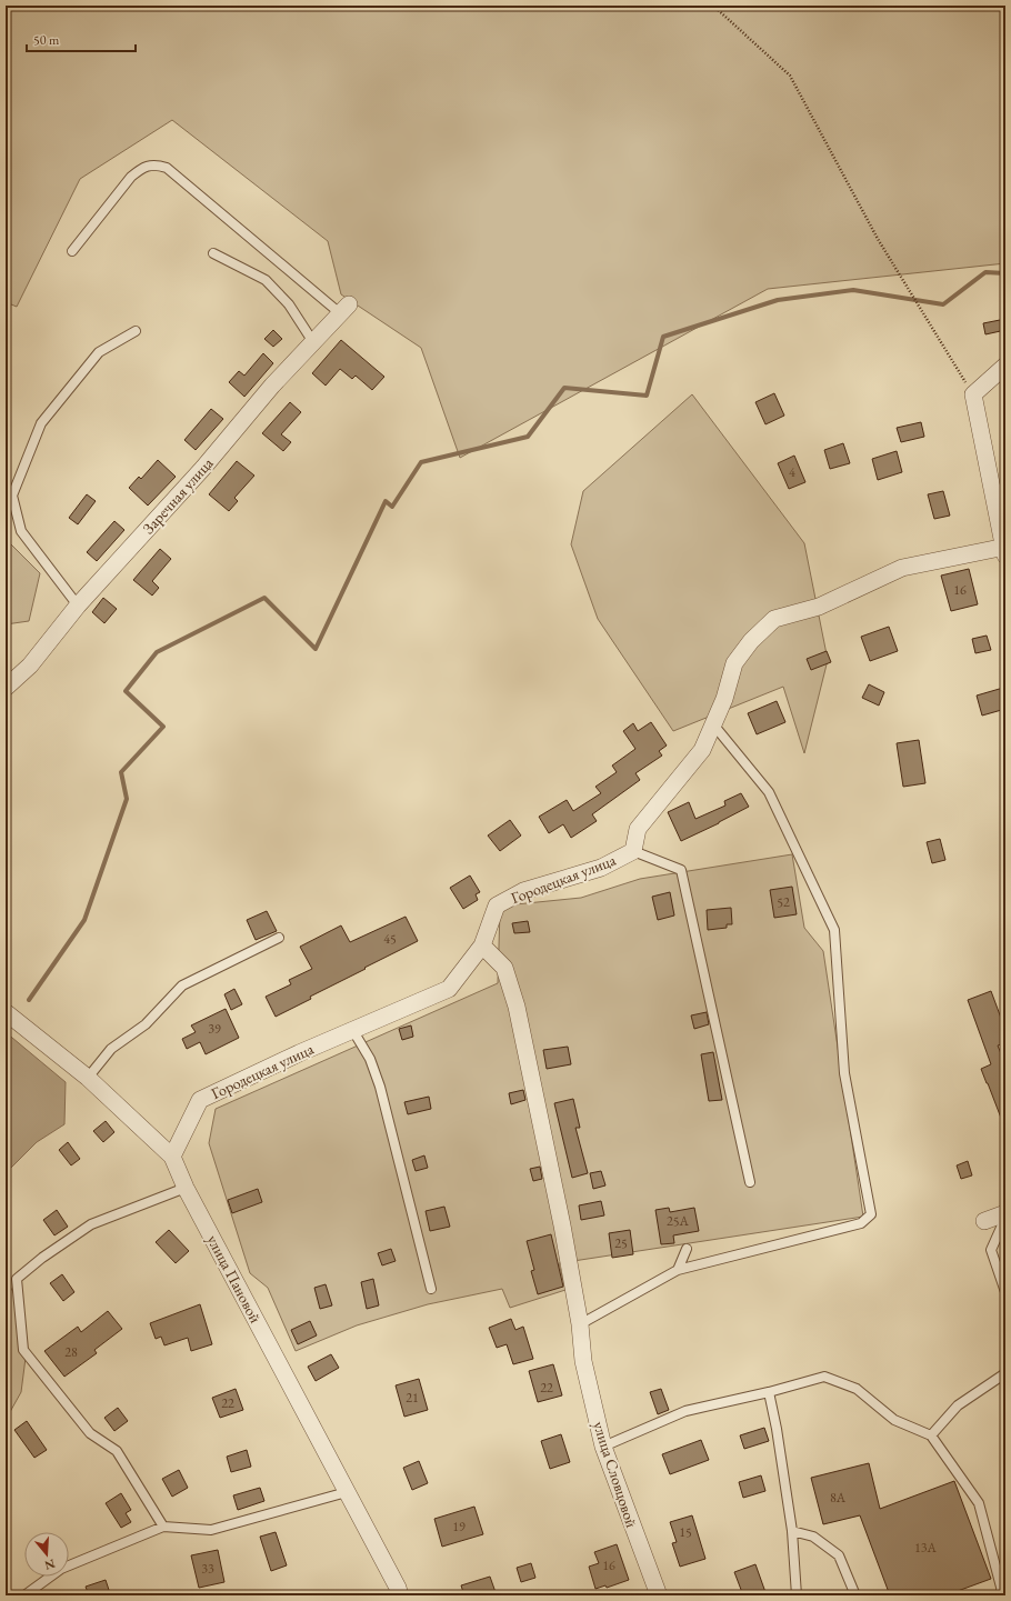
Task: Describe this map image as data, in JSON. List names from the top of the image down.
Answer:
{
  "streets": {
    "street": [
      "Заречная улица",
      "Городецкая улица",
      "улица Пановой",
      "улица Словцовой"
    ]
  },
  "crossings": [
    ["Городецкая улица", "улица Пановой"],
    ["Городецкая улица", "улица Словцовой"]
  ],
  "house_numbers": [
    "4",
    "16",
    "52",
    "45",
    "39",
    "25А",
    "25",
    "28",
    "22",
    "21",
    "22",
    "8А",
    "19",
    "15",
    "13А",
    "16",
    "33"
  ],
  "scale_bar": "50 m",
  "north": "bottom"
}
